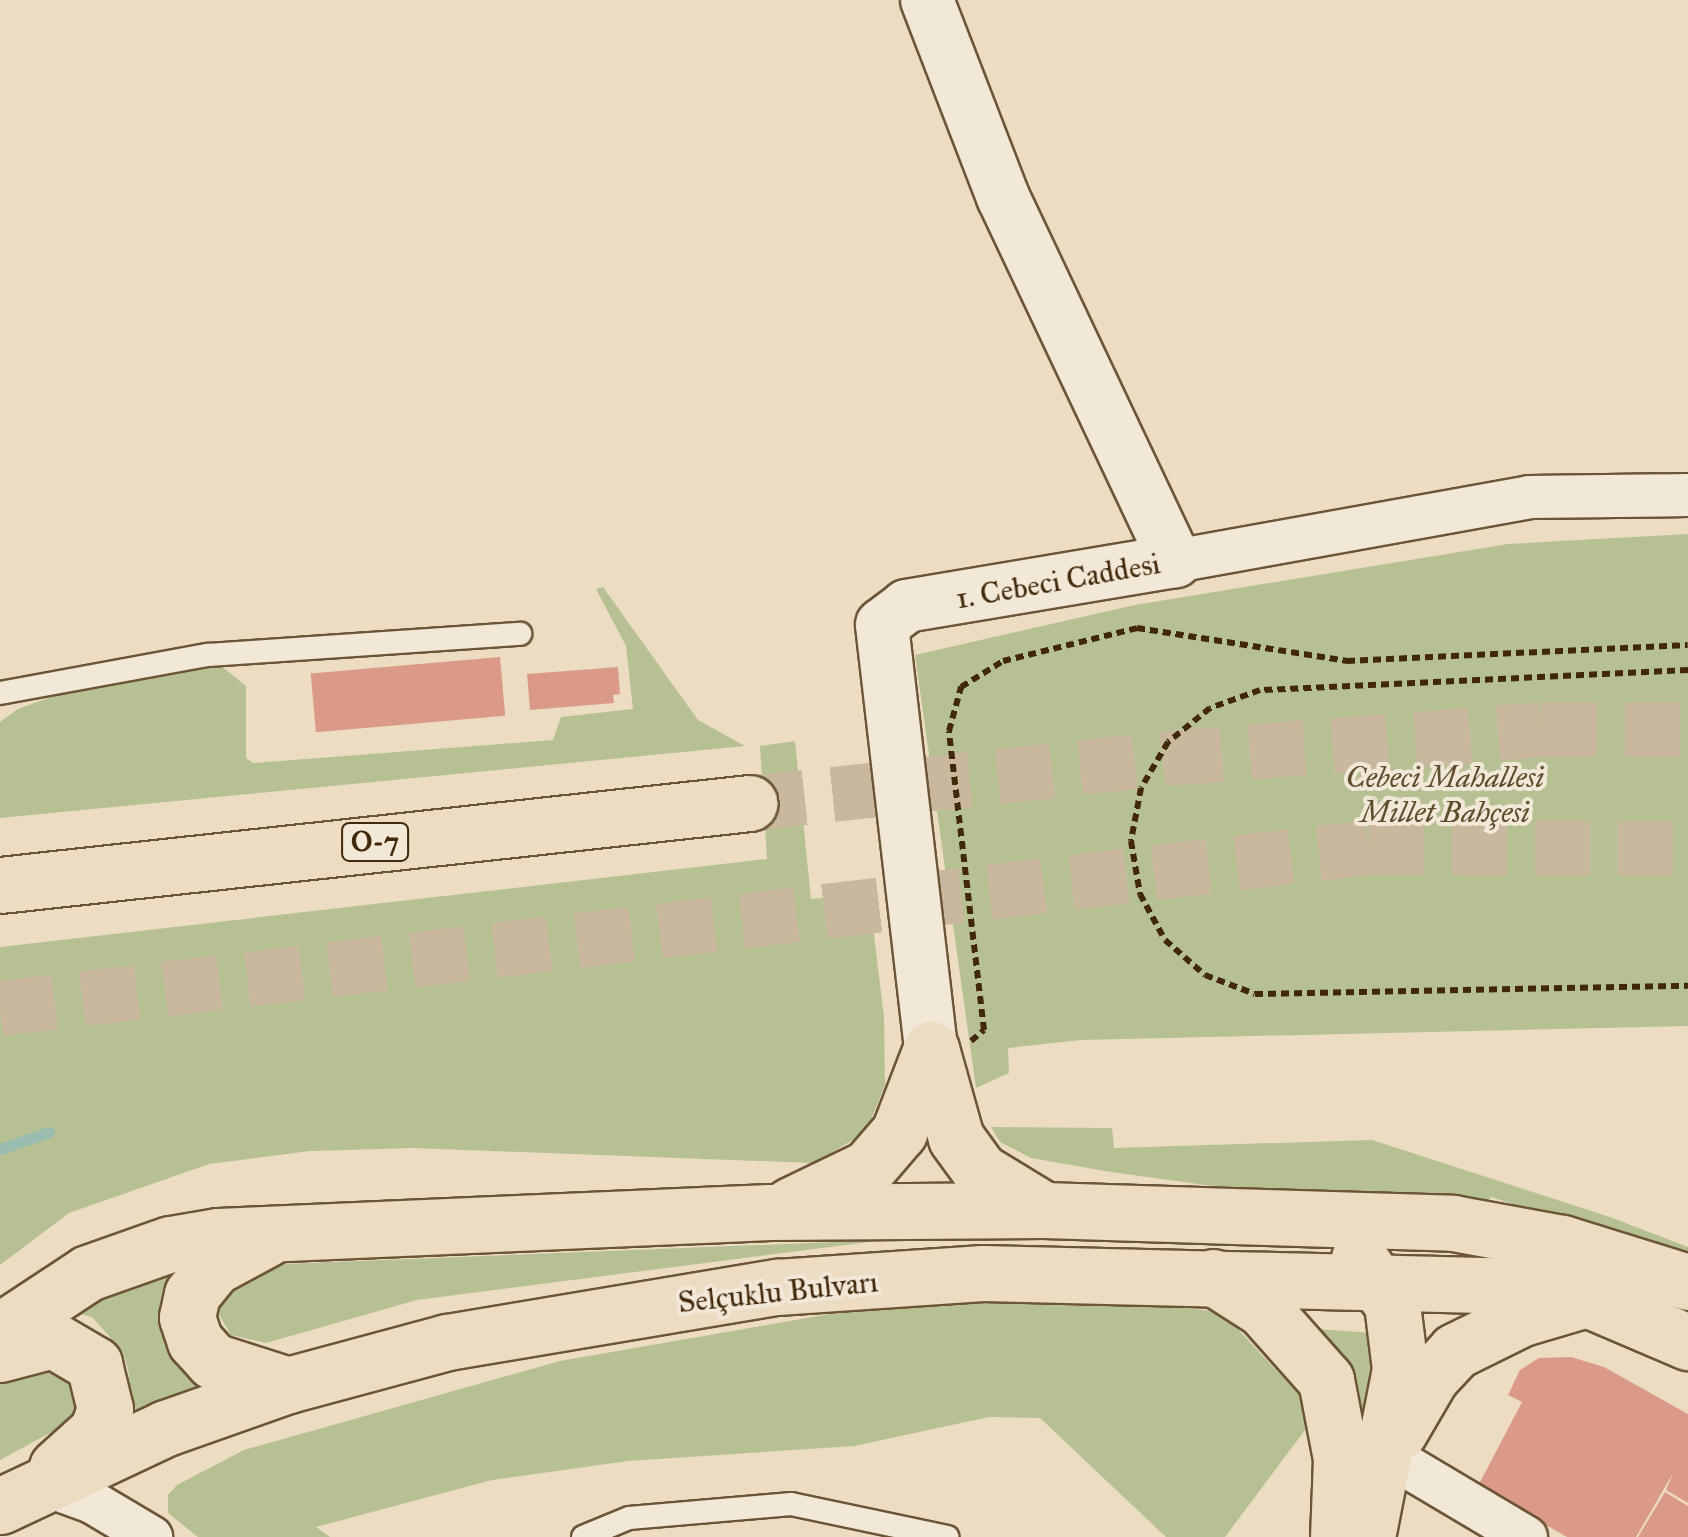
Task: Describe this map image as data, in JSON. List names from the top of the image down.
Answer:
{
  "streets": {
    "main road": ["O-7", "Selçuklu Bulvarı"],
    "street": ["1. Cebeci Caddesi"]
  },
  "parks": ["Cebeci Mahallesi Millet Bahçesi"]
}
